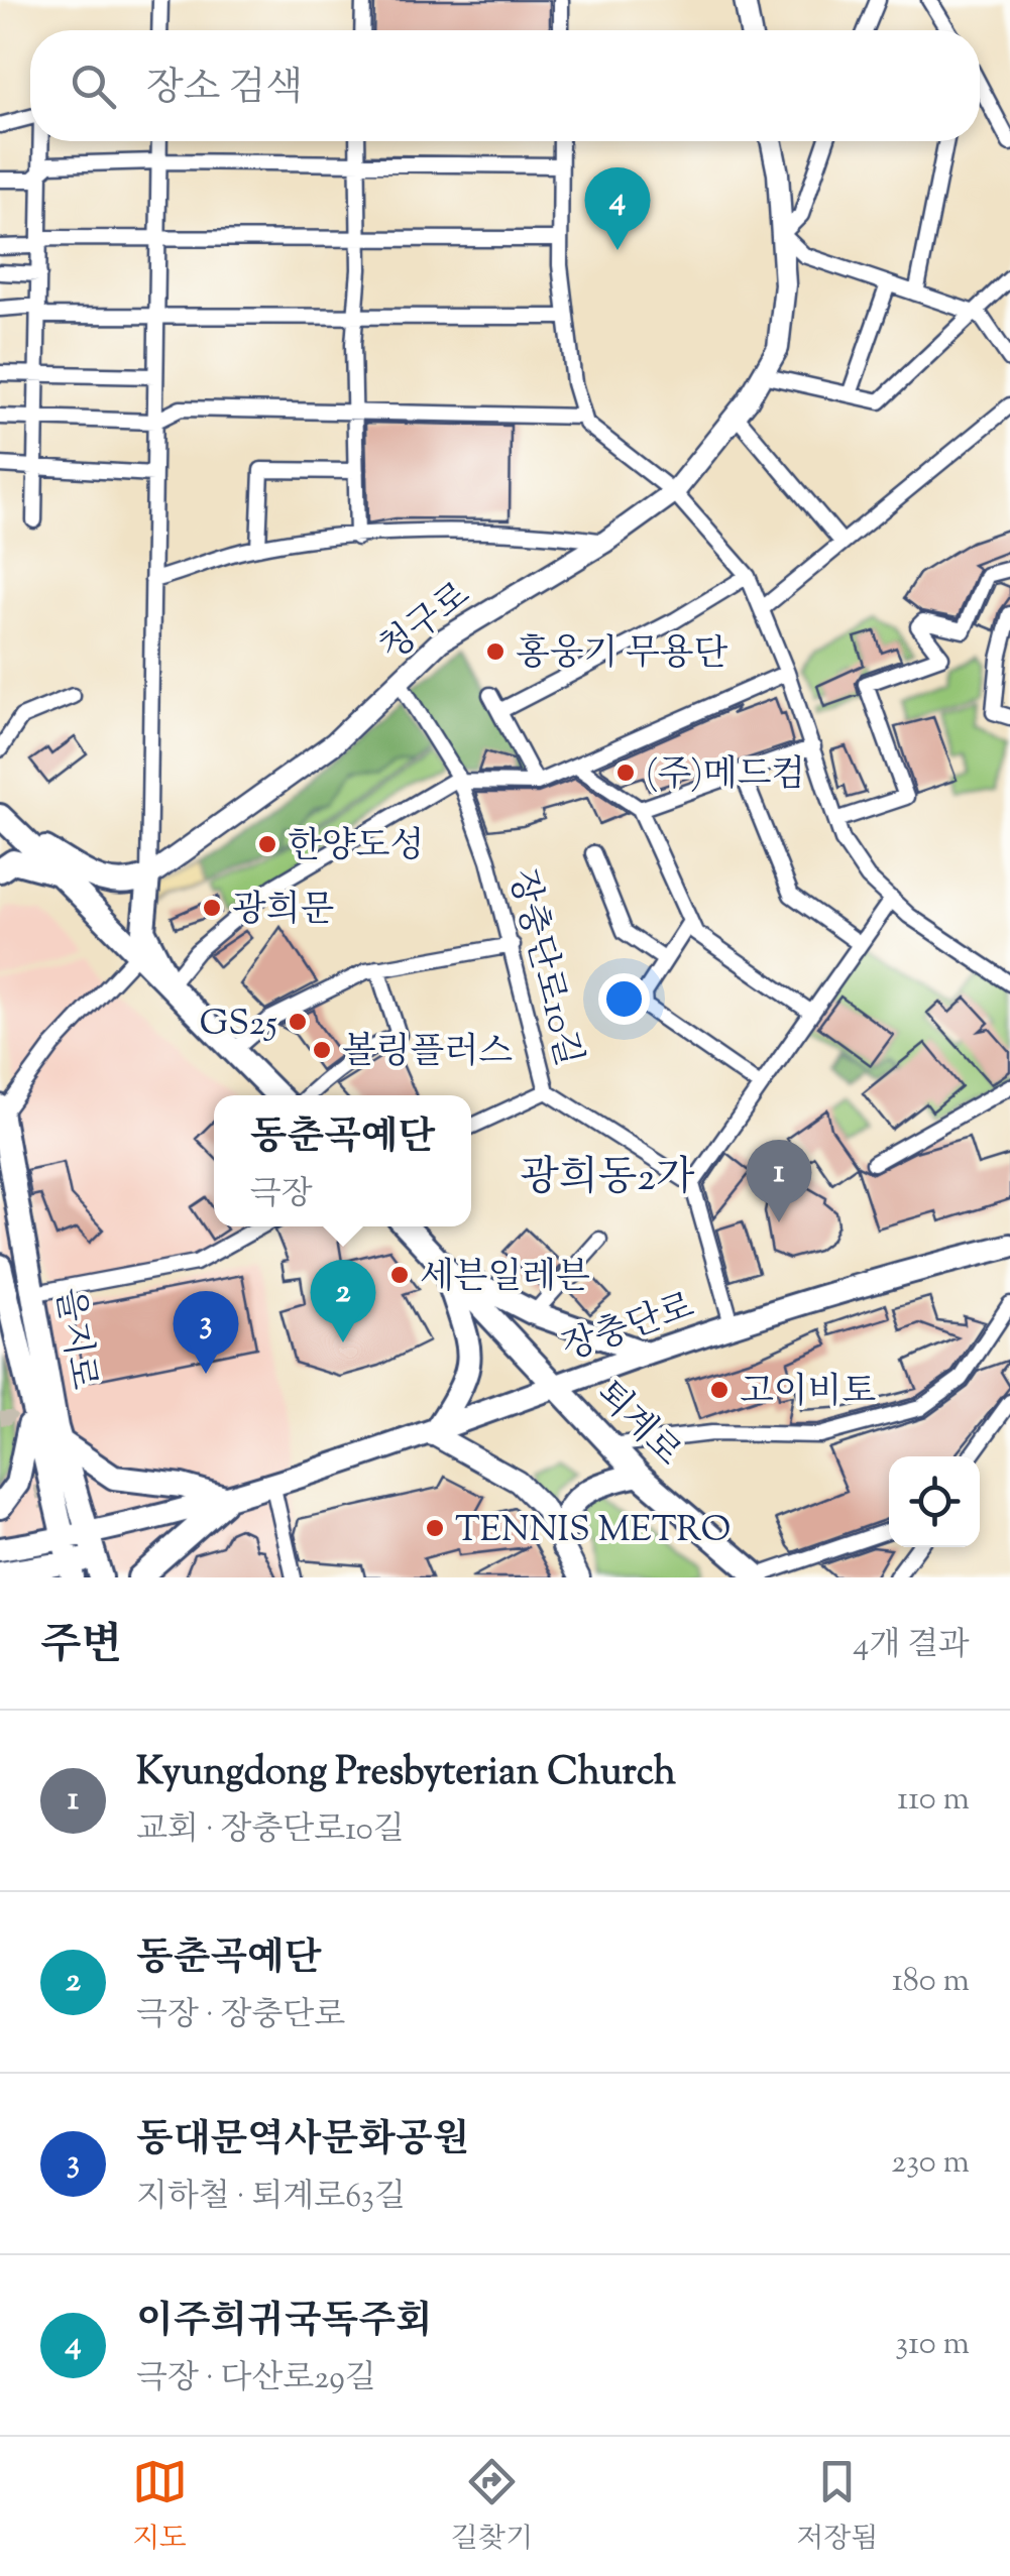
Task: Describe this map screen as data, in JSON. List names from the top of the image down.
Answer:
{
  "streets": {
    "main road": ["장충단로", "을지로", "퇴계로"],
    "street": ["청구로", "장충단로10길"]
  },
  "crossings": [
    ["청구로", "장충단로10길"],
    ["장충단로", "을지로"],
    ["장충단로", "퇴계로"]
  ],
  "districts": ["광희동2가"],
  "places": [
    "홍웅기 무용단",
    "(주)메드컴",
    "한양도성",
    "광희문",
    "GS25",
    "볼링플러스",
    "세븐일레븐",
    "고이비토",
    "TENNIS METRO"
  ],
  "page": {
    "search": "장소 검색",
    "pins": [
      "4",
      "1",
      "2",
      "3"
    ],
    "popup": ["동춘곡예단", "극장"],
    "heading": ["주변", "4개 결과"],
    "list": [
      {
        "mark": "1",
        "name": "Kyungdong Presbyterian Church",
        "note": "교회 · 장충단로10길",
        "value": "110 m"
      },
      {
        "mark": "2",
        "name": "동춘곡예단",
        "note": "극장 · 장충단로",
        "value": "180 m"
      },
      {
        "mark": "3",
        "name": "동대문역사문화공원",
        "note": "지하철 · 퇴계로63길",
        "value": "230 m"
      },
      {
        "mark": "4",
        "name": "이주희귀국독주회",
        "note": "극장 · 다산로29길",
        "value": "310 m"
      }
    ],
    "nav": ["지도", "길찾기", "저장됨"]
  }
}
